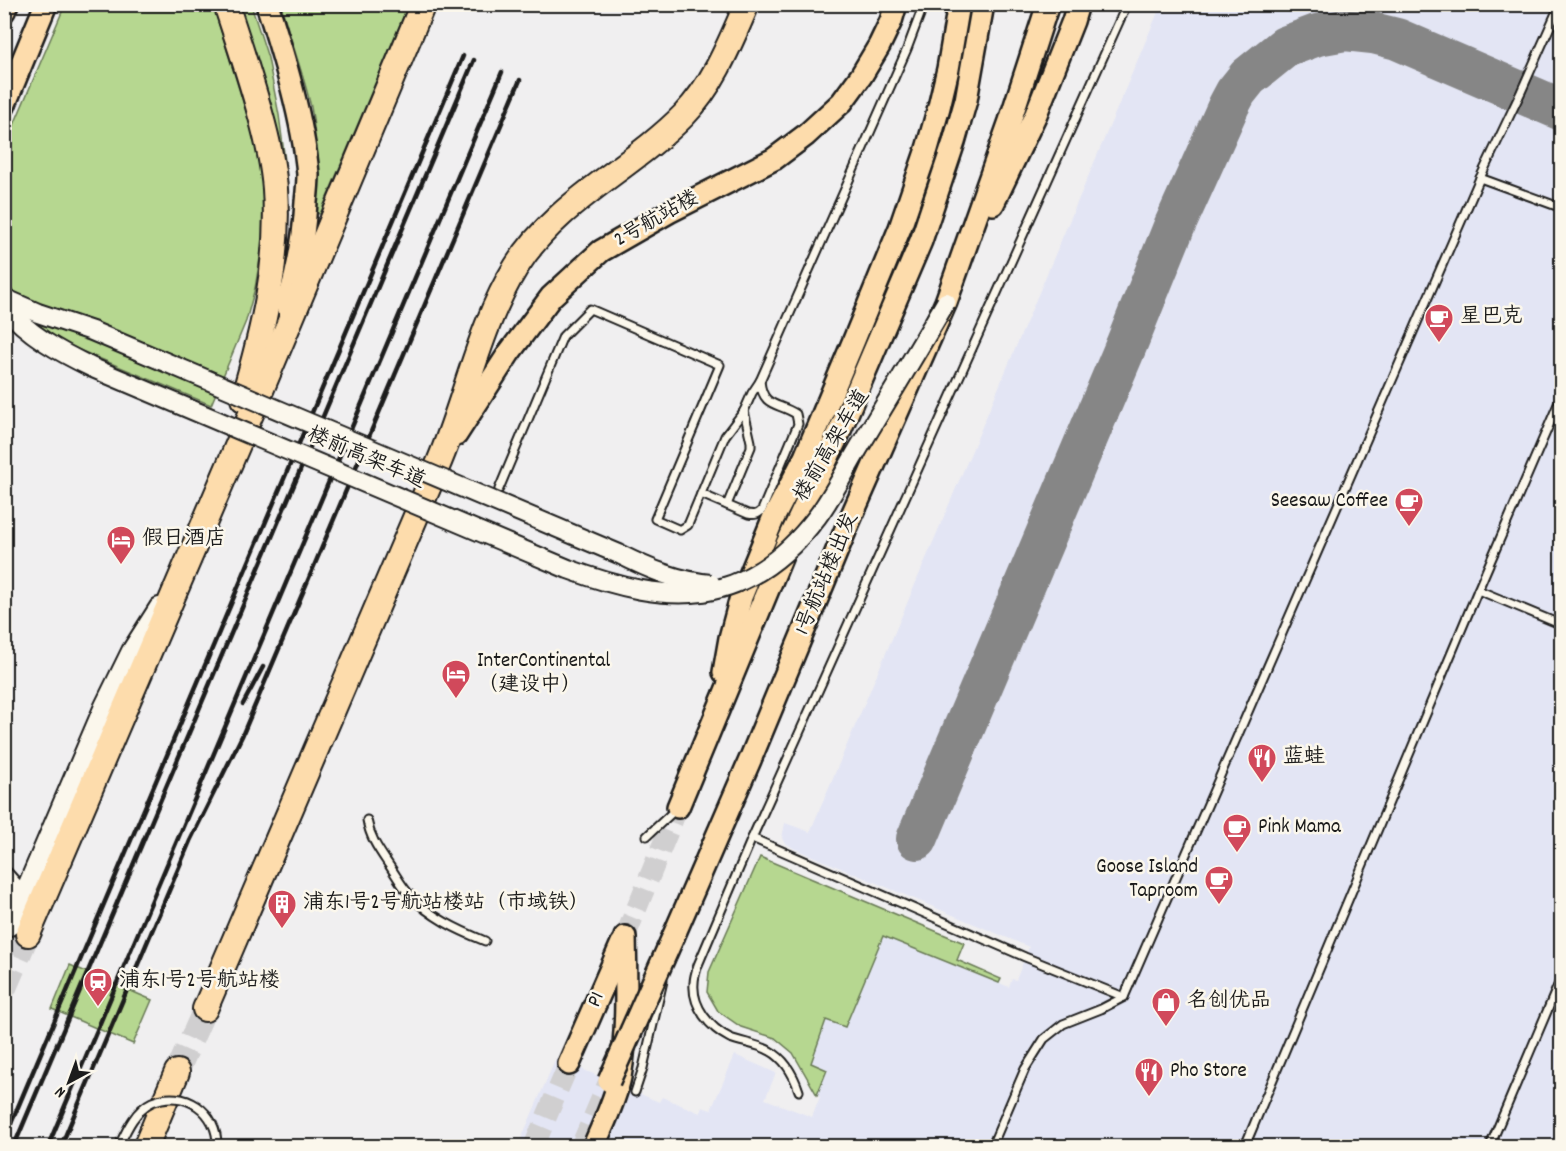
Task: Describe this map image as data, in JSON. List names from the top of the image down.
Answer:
{
  "streets": {
    "main road": ["2号航站楼", "1号航站楼出发", "P1"],
    "street": ["楼前高架车道"]
  },
  "crossings": [
    ["楼前高架车道", "1号航站楼出发"]
  ],
  "places": {
    "cafe": [
      "星巴克",
      "Seesaw Coffee",
      "Pink Mama",
      "Goose Island Taproom"
    ],
    "hotel": ["假日酒店", "InterContinental （建设中）"],
    "restaurant": ["蓝蛙", "Pho Store"],
    "building": ["浦东1号2号航站楼站（市域铁）"],
    "station": ["浦东1号2号航站楼"],
    "shop": ["名创优品"]
  },
  "north": "bottom left"
}
